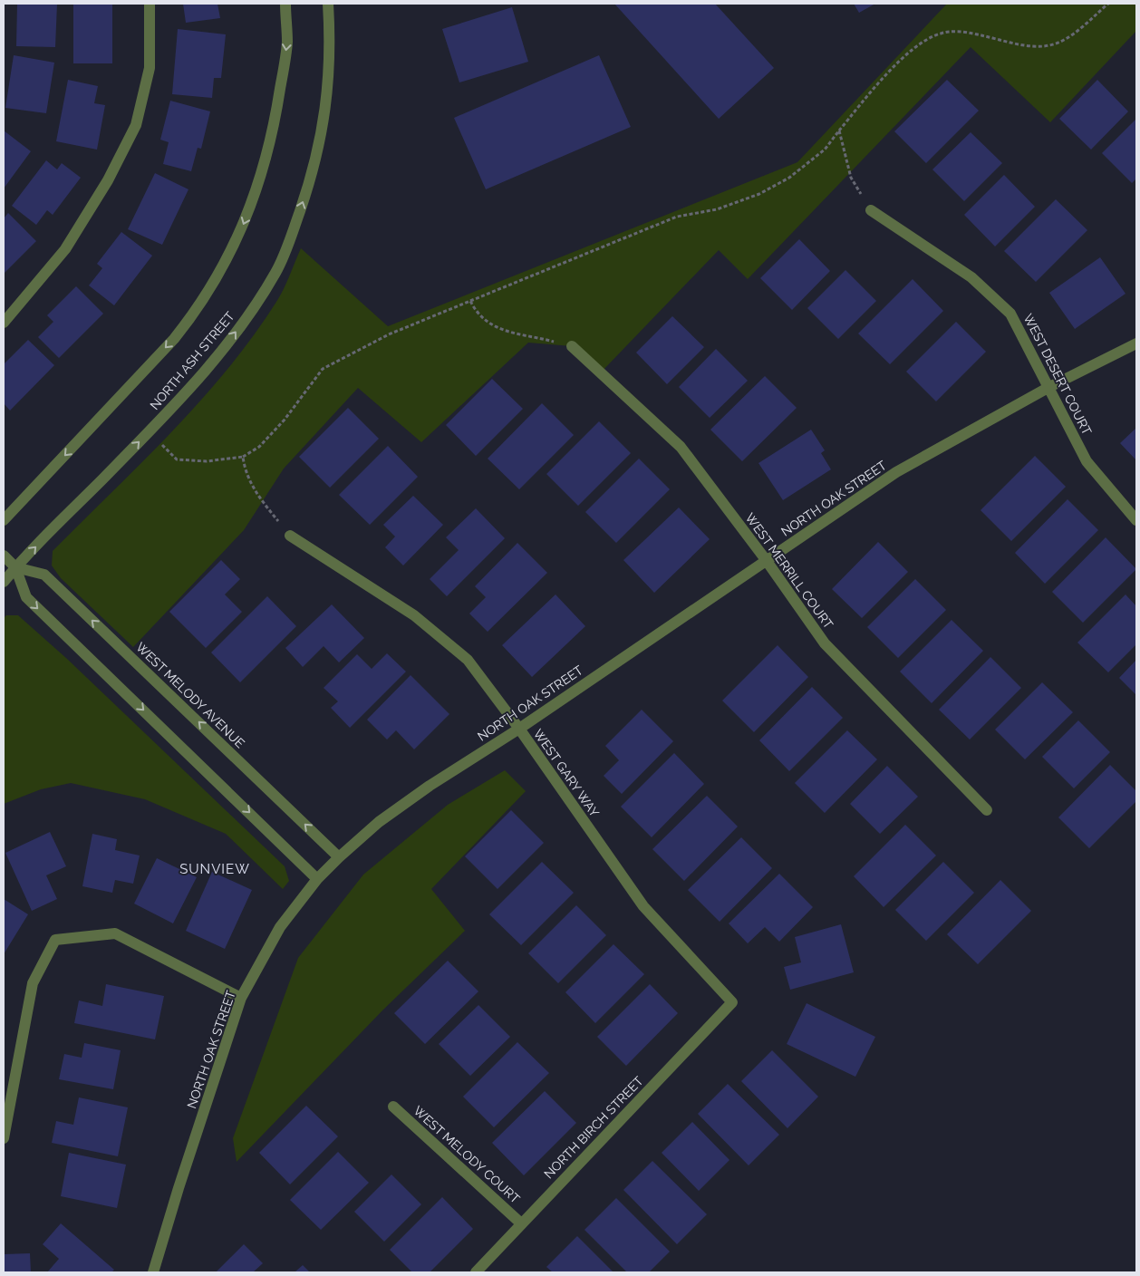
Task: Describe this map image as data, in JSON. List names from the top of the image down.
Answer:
{
  "streets": {
    "street": [
      "NORTH ASH STREET",
      "WEST DESERT COURT",
      "NORTH OAK STREET",
      "WEST MERRILL COURT",
      "WEST MELODY AVENUE",
      "WEST GARY WAY",
      "NORTH BIRCH STREET",
      "WEST MELODY COURT"
    ]
  },
  "crossings": [
    ["NORTH ASH STREET", "WEST MELODY AVENUE"],
    ["WEST DESERT COURT", "NORTH OAK STREET"],
    ["NORTH OAK STREET", "WEST MERRILL COURT"],
    ["NORTH OAK STREET", "WEST MELODY AVENUE"],
    ["NORTH OAK STREET", "WEST GARY WAY"],
    ["WEST GARY WAY", "NORTH BIRCH STREET"],
    ["NORTH BIRCH STREET", "WEST MELODY COURT"]
  ],
  "districts": ["SUNVIEW"]
}
